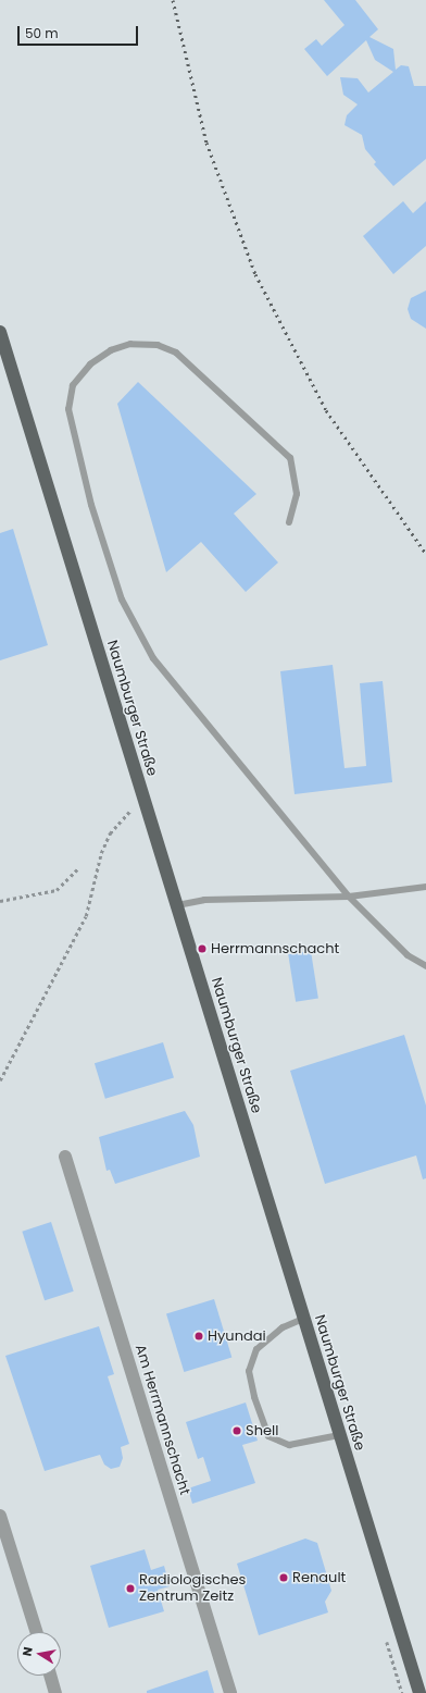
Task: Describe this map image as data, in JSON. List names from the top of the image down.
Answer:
{
  "streets": {
    "main road": ["Naumburger Straße"],
    "street": ["Am Herrmannschacht"]
  },
  "places": [
    "Herrmannschacht",
    "Hyundai",
    "Shell",
    "Renault",
    "Radiologisches Zentrum Zeitz"
  ],
  "scale_bar": "50 m",
  "north": "left"
}
